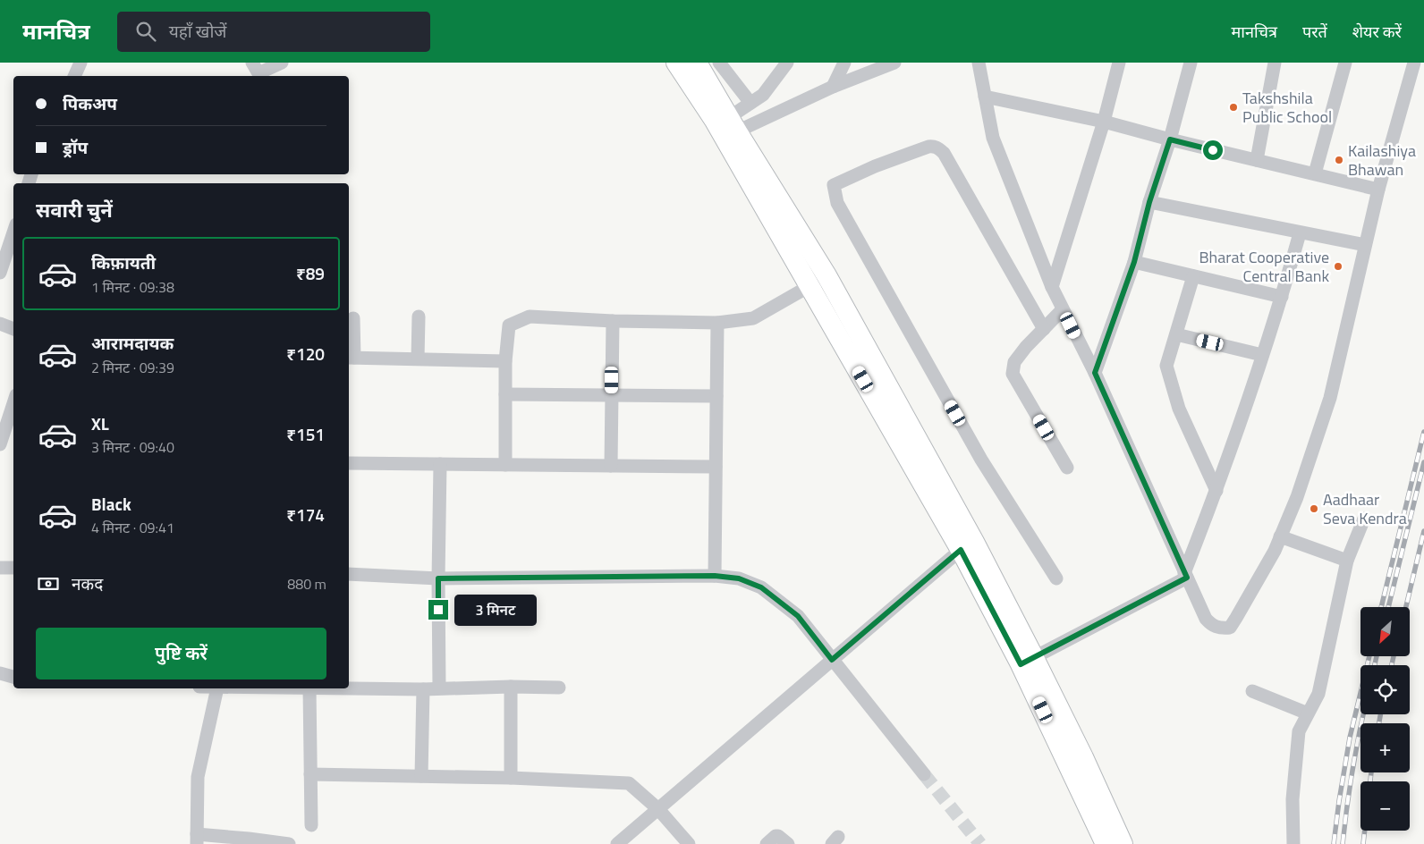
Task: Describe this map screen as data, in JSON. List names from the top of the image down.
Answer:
{
  "places": [
    "Takshshila Public School",
    "Kailashiya Bhawan",
    "Bharat Cooperative Central Bank",
    "Aadhaar Seva Kendra"
  ],
  "north": "bottom left",
  "page": {
    "header": "मानचित्र",
    "search": "यहाँ खोजें",
    "nav": ["मानचित्र", "परतें", "शेयर करें"],
    "banner": ["पिकअप", "ड्रॉप"],
    "heading": "सवारी चुनें",
    "list": [
      {
        "name": "किफ़ायती",
        "note": "1 मिनट · 09:38",
        "value": "₹89"
      },
      {
        "name": "आरामदायक",
        "note": "2 मिनट · 09:39",
        "value": "₹120"
      },
      {
        "name": "XL",
        "note": "3 मिनट · 09:40",
        "value": "₹151"
      },
      {
        "name": "Black",
        "note": "4 मिनट · 09:41",
        "value": "₹174"
      }
    ],
    "pay": ["नकद", "880 m"],
    "bubble": "3 मिनट",
    "map_buttons": ["+", "−"],
    "buttons": "पुष्टि करें"
  }
}
